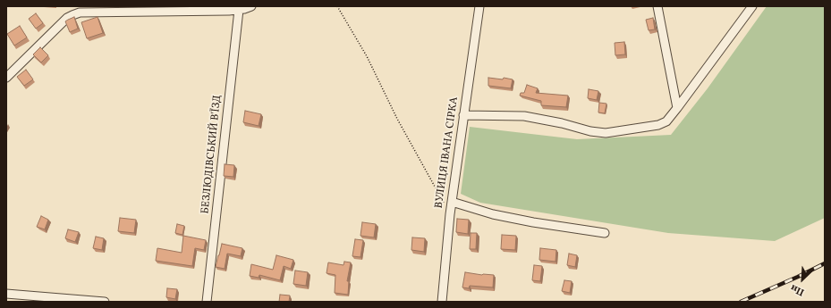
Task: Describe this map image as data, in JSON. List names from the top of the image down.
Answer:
{
  "streets": {
    "street": ["ВУЛИЦЯ ІВАНА СІРКА", "БЕЗЛЮДІВСЬКИЙ В'ЇЗД"]
  },
  "north": "bottom left"
}
